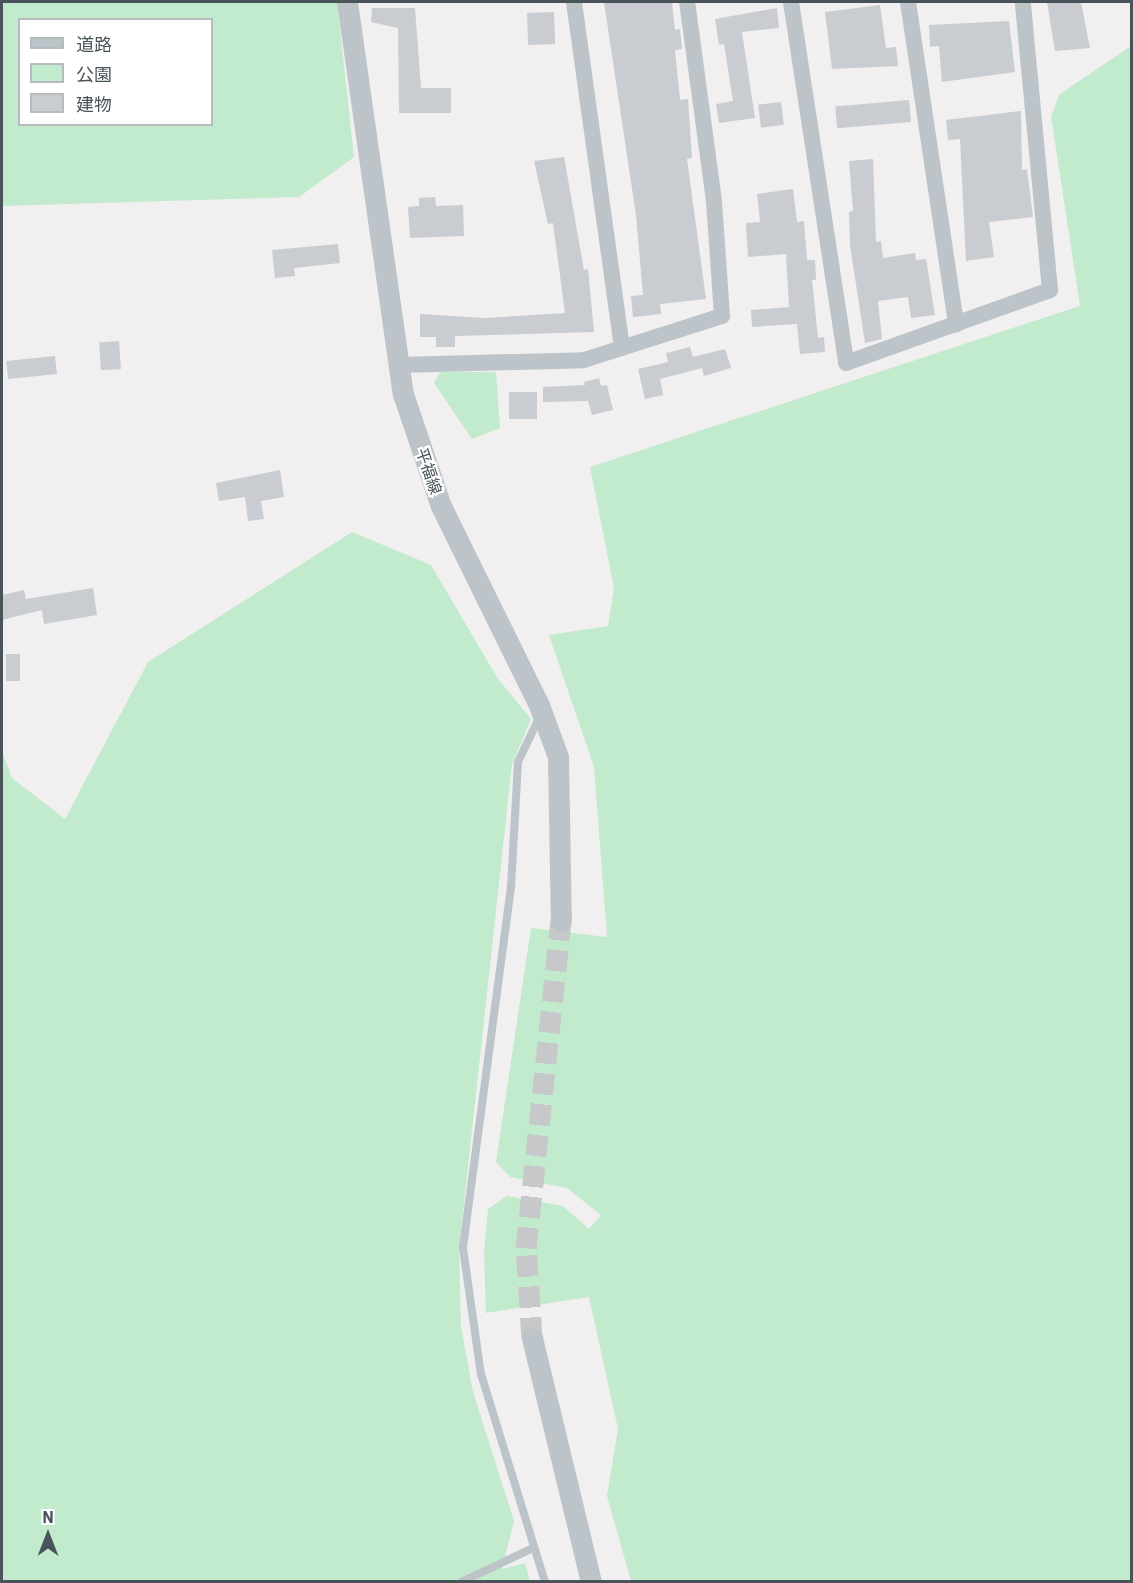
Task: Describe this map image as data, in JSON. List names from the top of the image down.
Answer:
{
  "streets": {
    "street": ["平福線"]
  },
  "legend": ["道路", "公園", "建物"],
  "north": "top"
}
